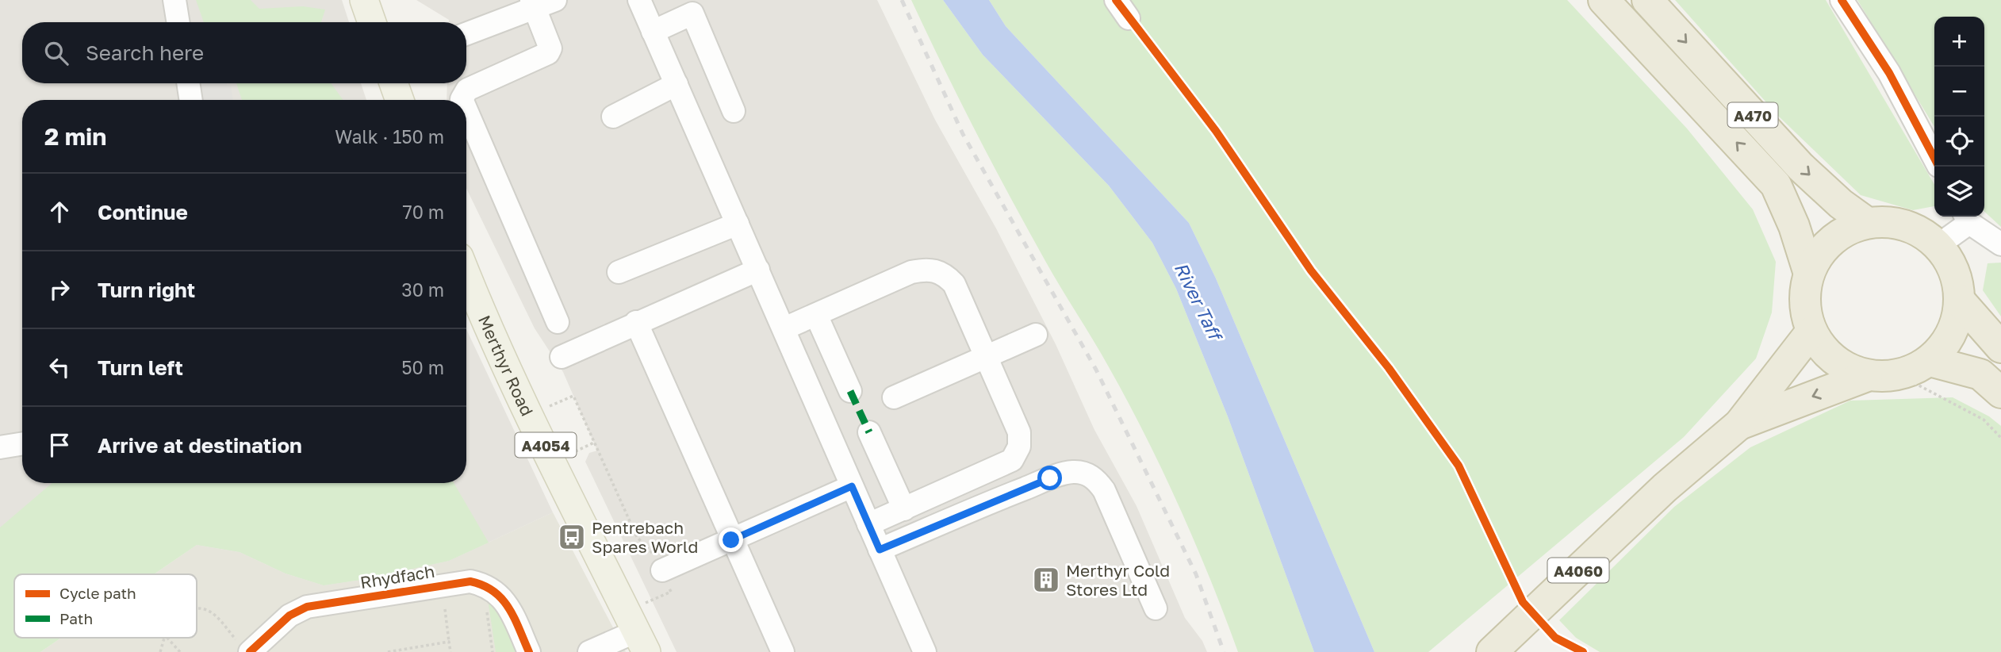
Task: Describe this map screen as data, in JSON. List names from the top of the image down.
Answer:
{
  "streets": {
    "highway": ["A470", "A4060"],
    "main road": ["Merthyr Road", "A4054"],
    "street": ["Rhydfach"]
  },
  "crossings": [
    ["A470", "A4060"]
  ],
  "water": ["River Taff"],
  "places": {
    "bus stop": ["Pentrebach Spares World"],
    "building": ["Merthyr Cold Stores Ltd"]
  },
  "legend": ["Cycle path", "Path"],
  "page": {
    "map_buttons": ["+", "−"],
    "search": "Search here",
    "heading": ["2 min", "Walk · 150 m"],
    "list": [
      ["Continue", "70 m"],
      ["Turn right", "30 m"],
      ["Turn left", "50 m"],
      "Arrive at destination"
    ]
  }
}
